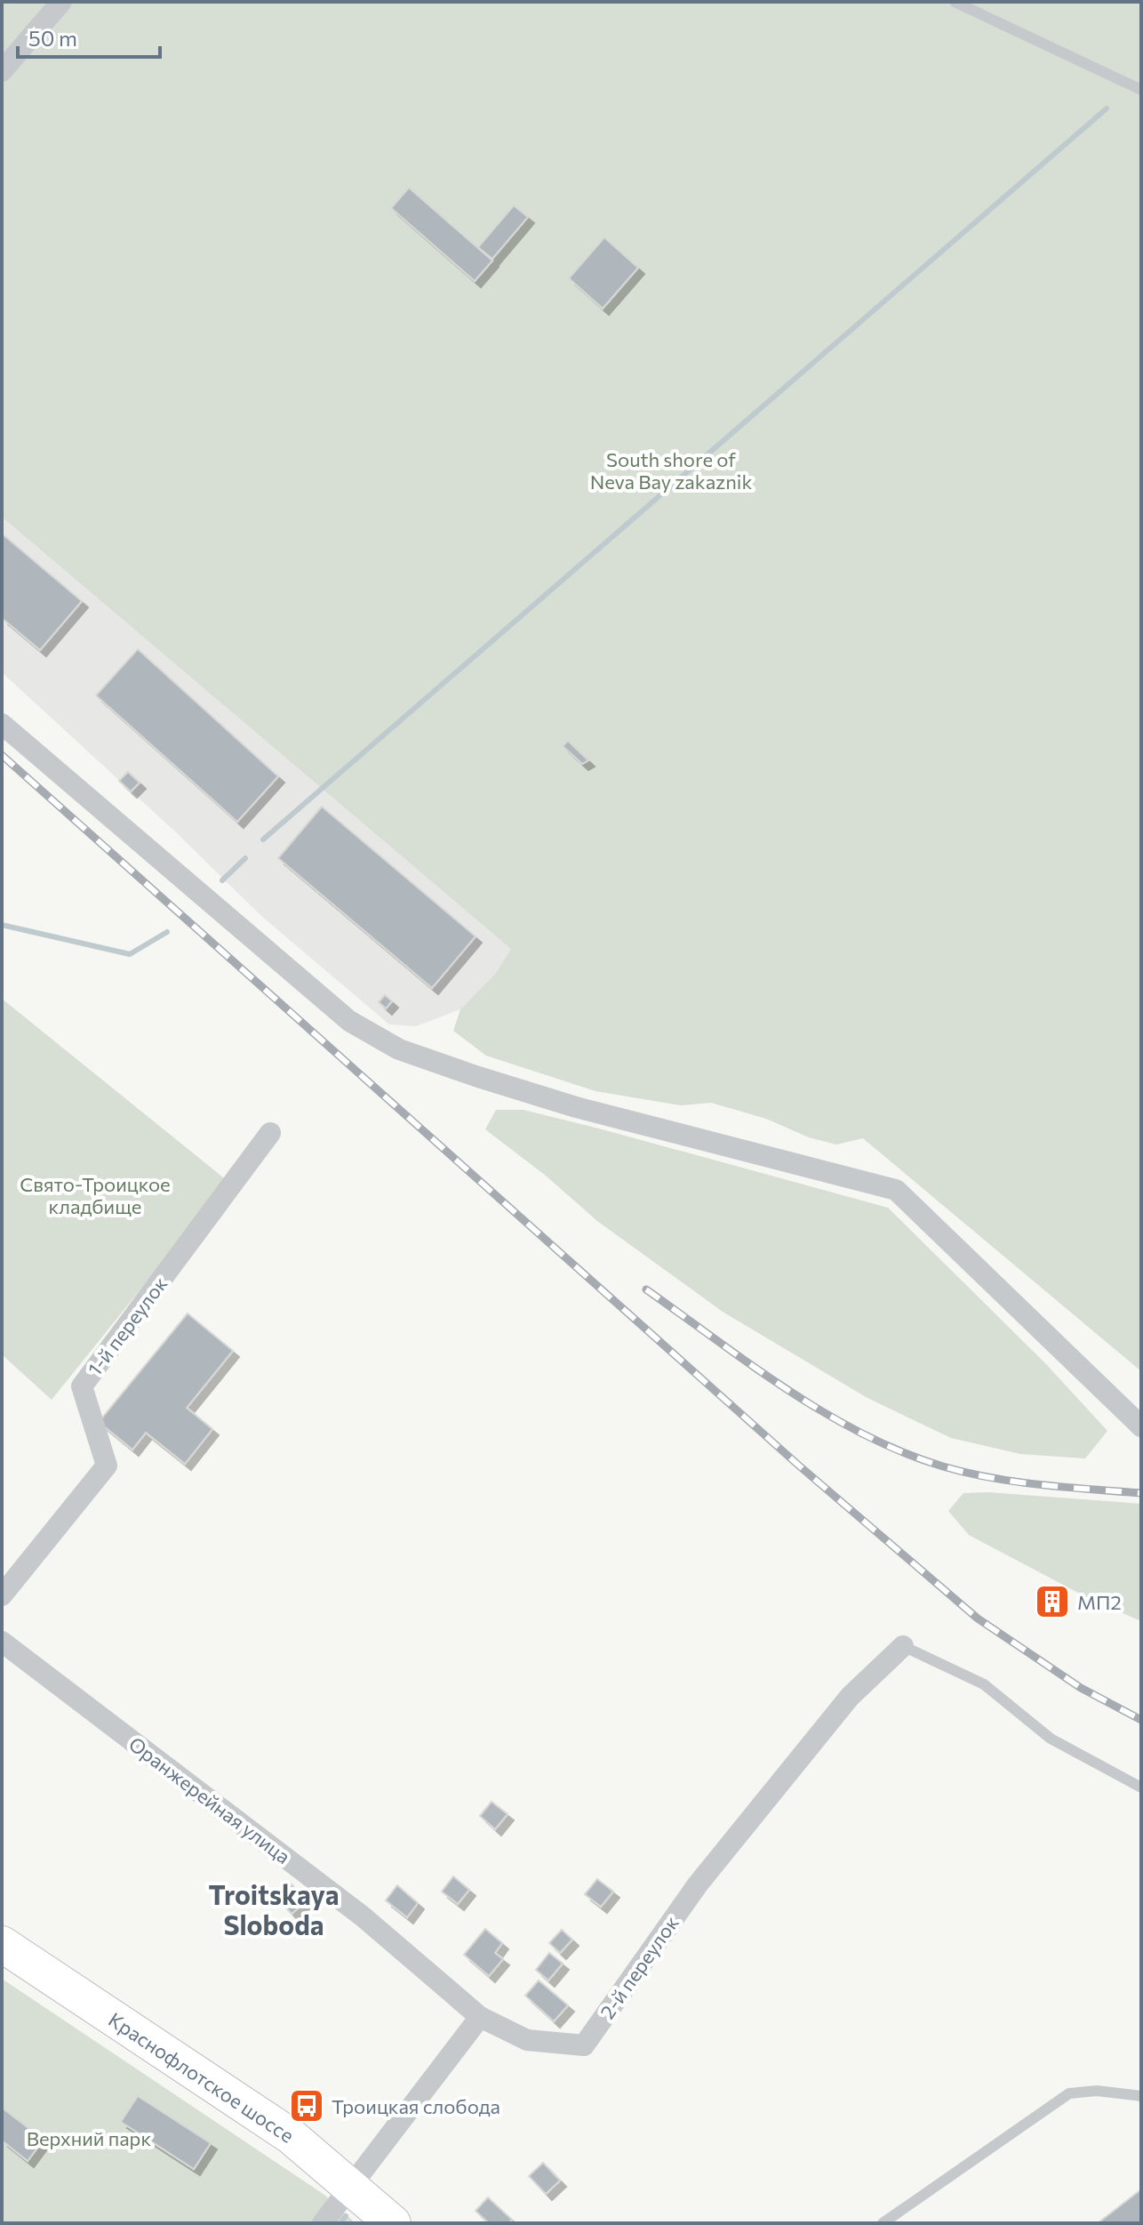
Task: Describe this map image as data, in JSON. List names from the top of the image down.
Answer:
{
  "streets": {
    "main road": ["Краснофлотское шоссе"],
    "street": ["1-й переулок", "Оранжерейная улица", "2-й переулок"]
  },
  "crossings": [
    ["Оранжерейная улица", "2-й переулок"]
  ],
  "districts": ["Troitskaya Sloboda"],
  "parks": ["South shore of Neva Bay zakaznik", "Свято-Троицкое кладбище", "Верхний парк"],
  "places": {
    "building": ["МП2"],
    "bus stop": ["Троицкая слобода"]
  },
  "scale_bar": "50 m"
}
